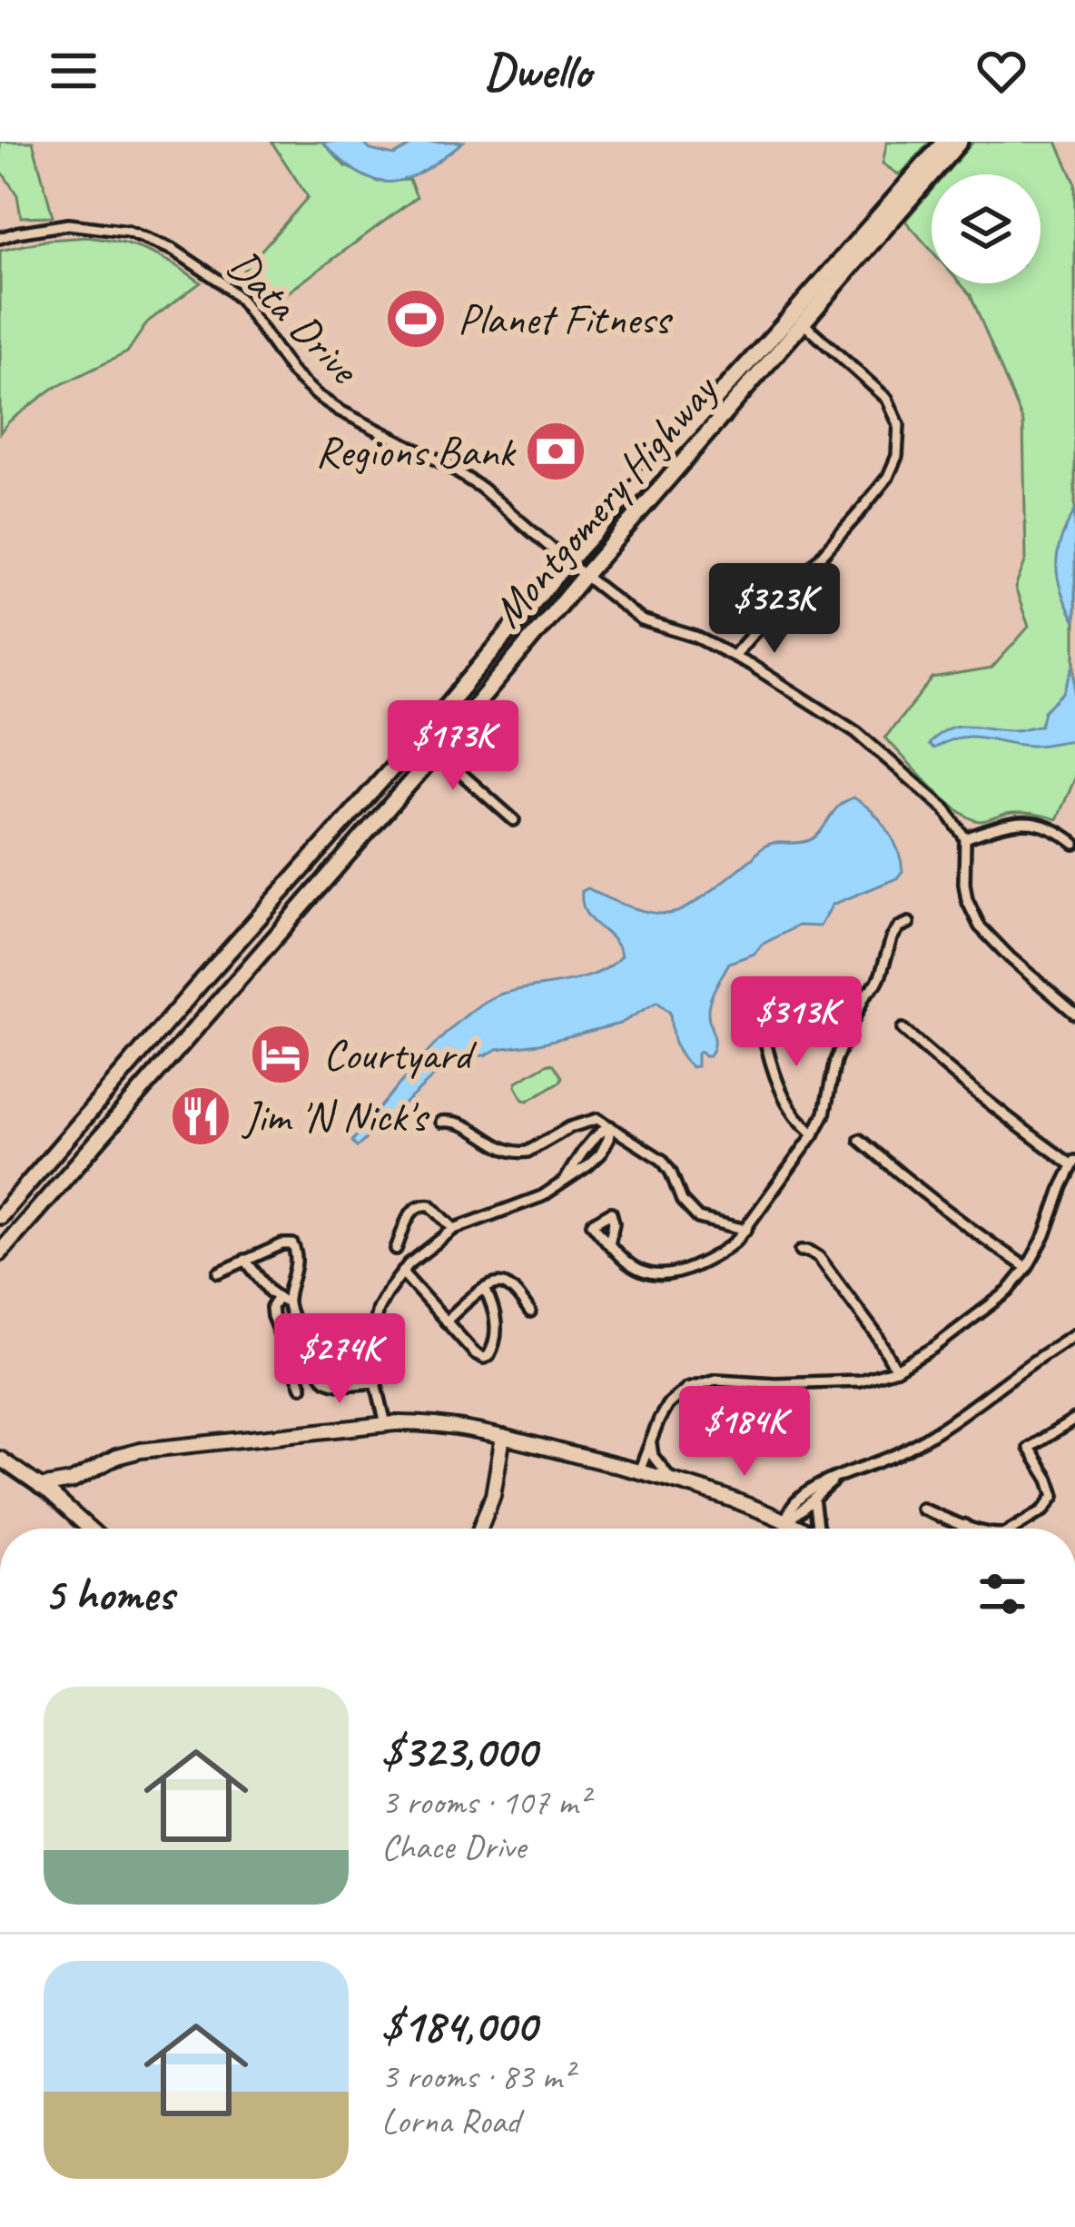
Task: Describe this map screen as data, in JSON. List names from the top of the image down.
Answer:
{
  "streets": {
    "main road": ["Montgomery Highway"],
    "street": ["Data Drive"]
  },
  "crossings": [
    ["Data Drive", "Montgomery Highway"]
  ],
  "places": {
    "sports": ["Planet Fitness"],
    "bank": ["Regions Bank"],
    "hotel": ["Courtyard"],
    "restaurant": ["Jim 'N Nick's"]
  },
  "page": {
    "header": "Dwello",
    "price": [
      "$323K",
      "$173K",
      "$313K",
      "$274K",
      "$184K"
    ],
    "heading": "5 homes",
    "list": [
      {
        "name": "$323,000",
        "note": "3 rooms · 107 m² · Chace Drive"
      },
      {
        "name": "$184,000",
        "note": "3 rooms · 83 m² · Lorna Road"
      }
    ]
  }
}
